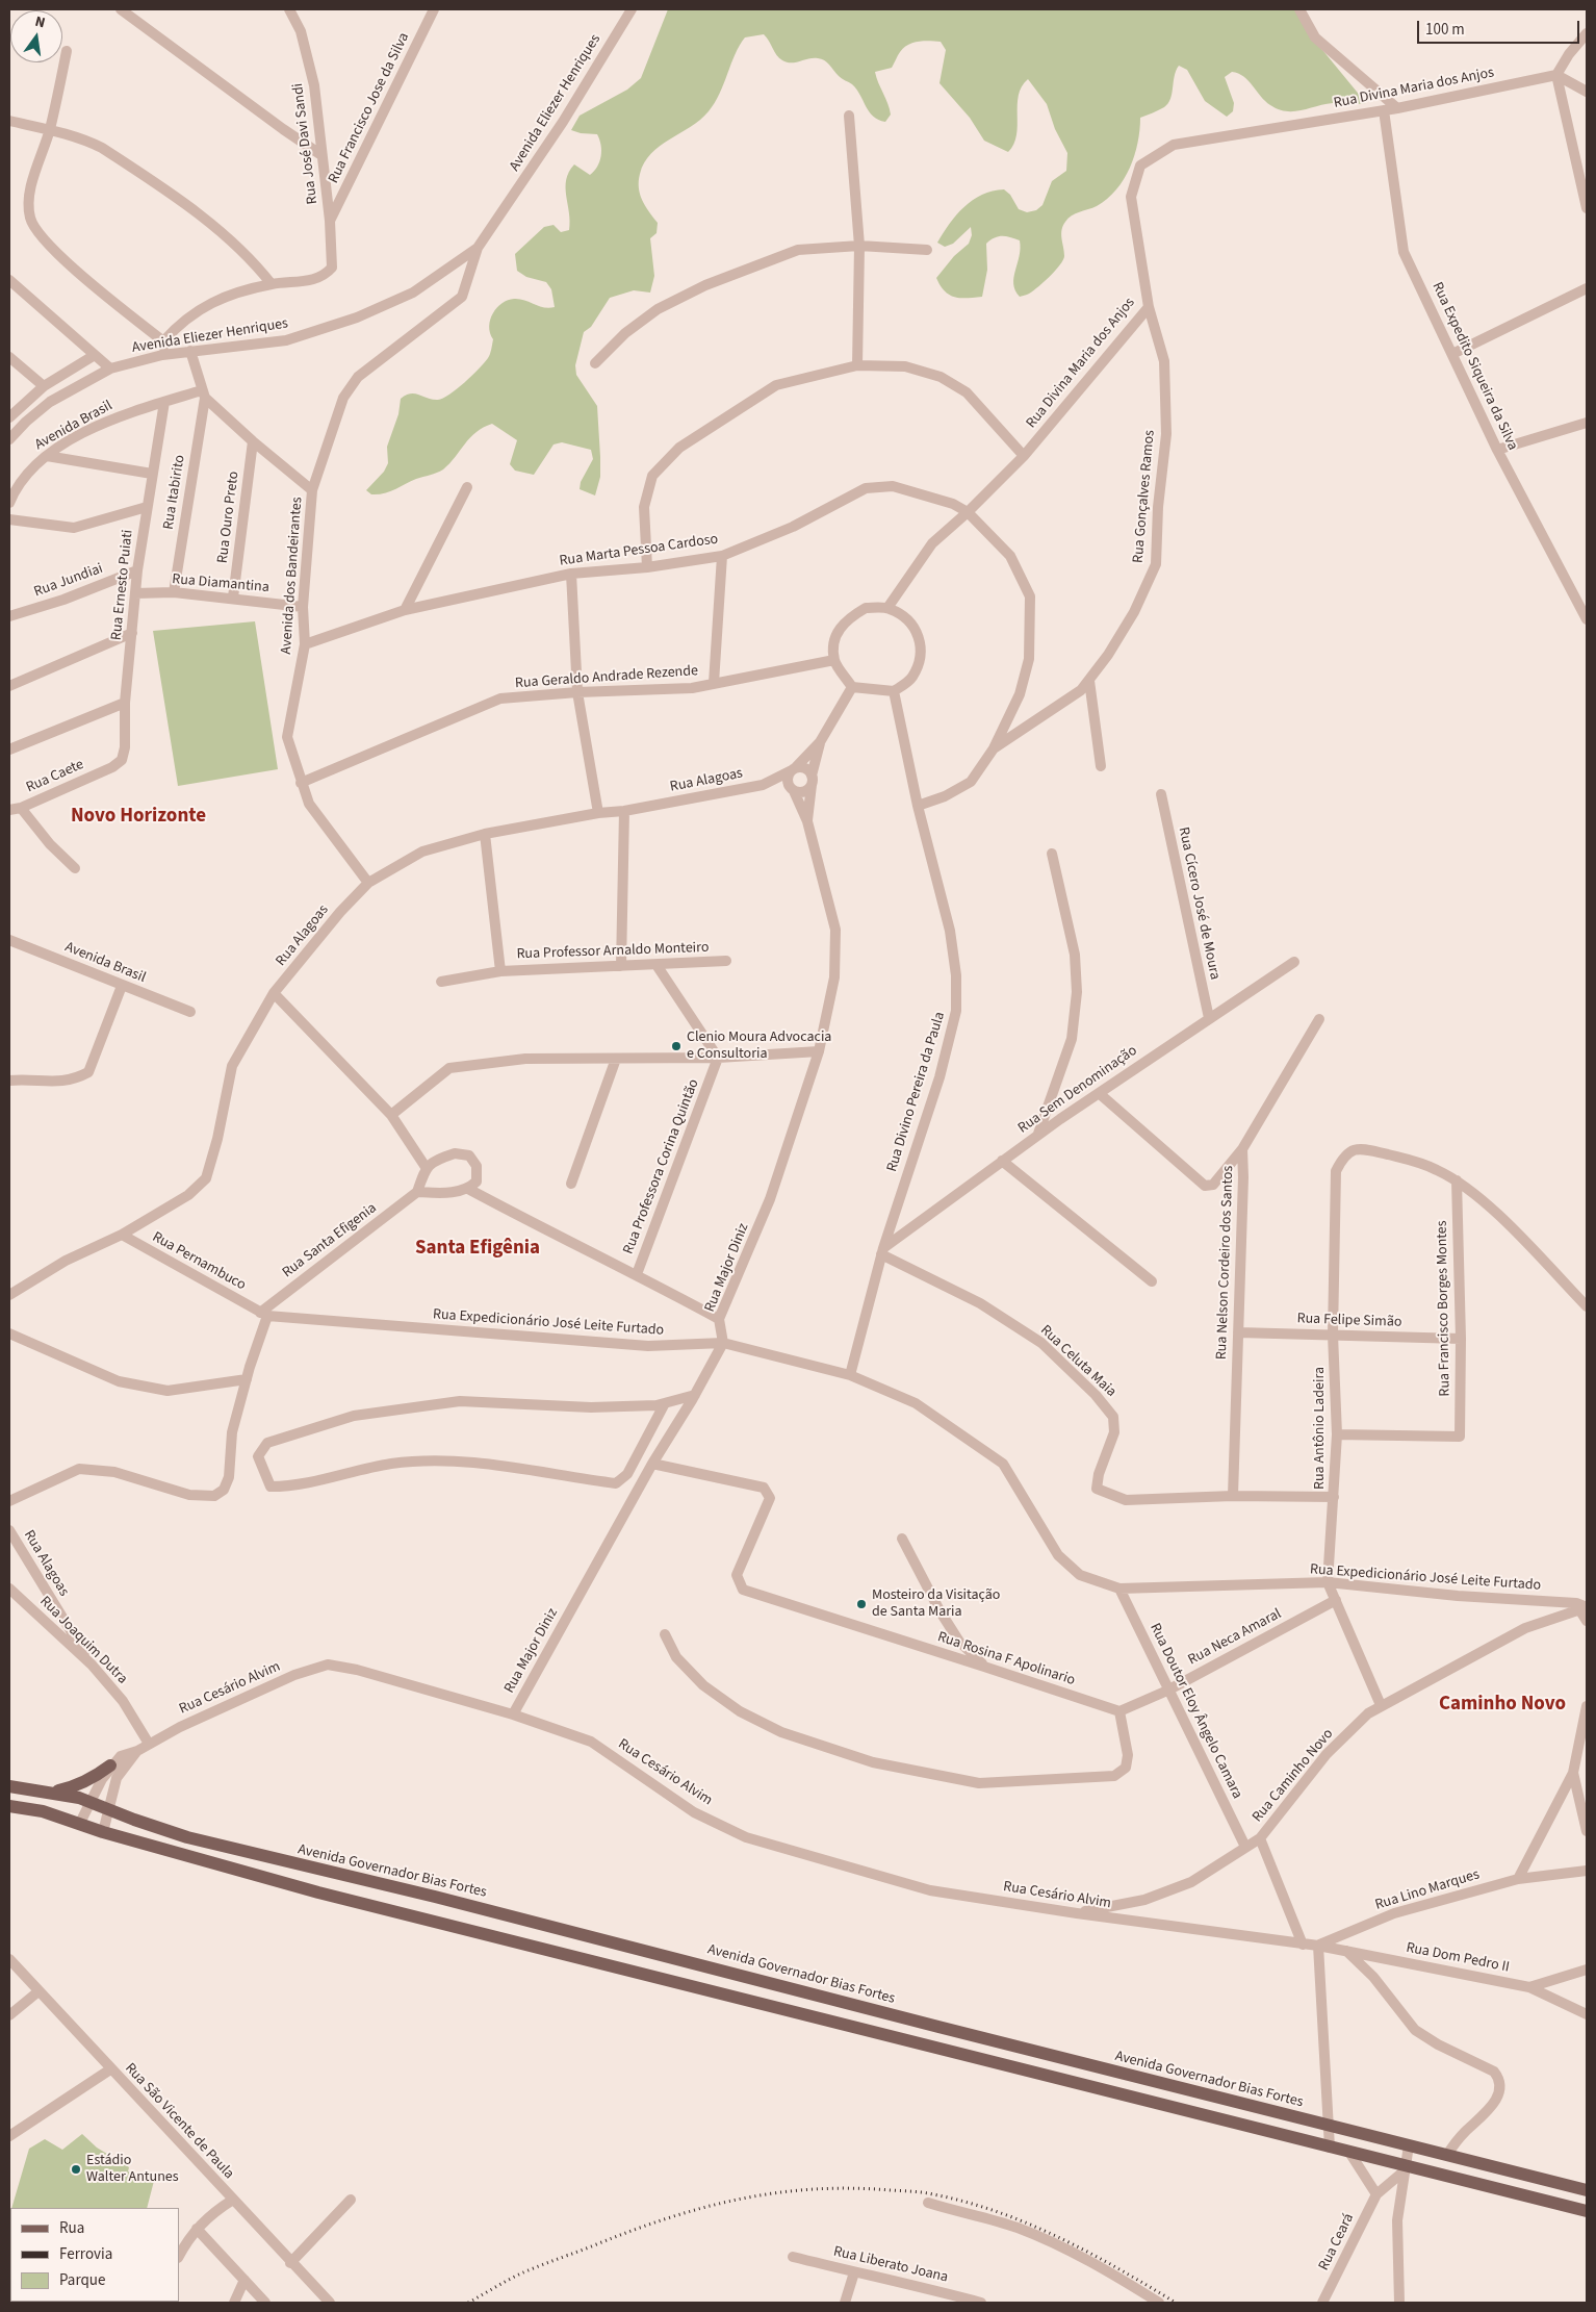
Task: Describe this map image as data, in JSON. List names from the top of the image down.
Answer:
{
  "streets": {
    "main road": ["Avenida Governador Bias Fortes"],
    "street": [
      "Rua Divina Maria dos Anjos",
      "Avenida Eliezer Henriques",
      "Rua Francisco Jose da Silva",
      "Rua José Davi Sandi",
      "Rua Expedito Siqueira da Silva",
      "Avenida Brasil",
      "Rua Itabirito",
      "Rua Gonçalves Ramos",
      "Rua Ouro Preto",
      "Rua Marta Pessoa Cardoso",
      "Avenida dos Bandeirantes",
      "Rua Jundiai",
      "Rua Diamantina",
      "Rua Ernesto Puiati",
      "Rua Geraldo Andrade Rezende",
      "Rua Caete",
      "Rua Alagoas",
      "Rua Cícero José de Moura",
      "Rua Professor Arnaldo Monteiro",
      "Rua Sem Denominação",
      "Rua Divino Pereira da Paula",
      "Rua Professora Corina Quintão",
      "Rua Santa Efigenia",
      "Rua Pernambuco",
      "Rua Nelson Cordeiro dos Santos",
      "Rua Major Diniz",
      "Rua Francisco Borges Montes",
      "Rua Felipe Simão",
      "Rua Expedicionário José Leite Furtado",
      "Rua Celuta Maia",
      "Rua Antônio Ladeira",
      "Rua Neca Amaral",
      "Rua Joaquim Dutra",
      "Rua Rosina F Apolinario",
      "Rua Cesário Alvim",
      "Rua Doutor Eloy Ângelo Camara",
      "Rua Caminho Novo",
      "Rua Lino Marques",
      "Rua Dom Pedro II",
      "Rua São Vicente de Paula",
      "Rua Ceará",
      "Rua Liberato Joana"
    ]
  },
  "crossings": [
    ["Rua Divina Maria dos Anjos", "Rua Expedito Siqueira da Silva"],
    ["Rua Divina Maria dos Anjos", "Rua Gonçalves Ramos"],
    ["Rua Divina Maria dos Anjos", "Rua Marta Pessoa Cardoso"],
    ["Rua Divina Maria dos Anjos", "Rua Geraldo Andrade Rezende"],
    ["Rua Divina Maria dos Anjos", "Rua Alagoas"],
    ["Rua Divina Maria dos Anjos", "Rua Divino Pereira da Paula"],
    ["Avenida Eliezer Henriques", "Avenida dos Bandeirantes"],
    ["Rua Francisco Jose da Silva", "Rua José Davi Sandi"],
    ["Avenida Brasil", "Rua Itabirito"],
    ["Avenida Brasil", "Rua Ernesto Puiati"],
    ["Rua Itabirito", "Rua Diamantina"],
    ["Rua Ouro Preto", "Rua Diamantina"],
    ["Rua Marta Pessoa Cardoso", "Avenida dos Bandeirantes"],
    ["Avenida dos Bandeirantes", "Rua Diamantina"],
    ["Avenida dos Bandeirantes", "Rua Geraldo Andrade Rezende"],
    ["Avenida dos Bandeirantes", "Rua Alagoas"],
    ["Rua Jundiai", "Rua Ernesto Puiati"],
    ["Rua Diamantina", "Rua Ernesto Puiati"],
    ["Rua Ernesto Puiati", "Rua Caete"],
    ["Rua Geraldo Andrade Rezende", "Rua Alagoas"],
    ["Rua Geraldo Andrade Rezende", "Rua Divino Pereira da Paula"],
    ["Rua Alagoas", "Rua Professor Arnaldo Monteiro"],
    ["Rua Alagoas", "Rua Divino Pereira da Paula"],
    ["Rua Alagoas", "Rua Pernambuco"],
    ["Rua Alagoas", "Rua Major Diniz"],
    ["Rua Alagoas", "Rua Joaquim Dutra"],
    ["Rua Cícero José de Moura", "Rua Sem Denominação"],
    ["Rua Sem Denominação", "Rua Divino Pereira da Paula"],
    ["Rua Sem Denominação", "Rua Celuta Maia"],
    ["Rua Divino Pereira da Paula", "Rua Expedicionário José Leite Furtado"],
    ["Rua Divino Pereira da Paula", "Rua Celuta Maia"],
    ["Rua Santa Efigenia", "Rua Pernambuco"],
    ["Rua Santa Efigenia", "Rua Expedicionário José Leite Furtado"],
    ["Rua Pernambuco", "Rua Expedicionário José Leite Furtado"],
    ["Rua Nelson Cordeiro dos Santos", "Rua Felipe Simão"],
    ["Rua Nelson Cordeiro dos Santos", "Rua Celuta Maia"],
    ["Rua Major Diniz", "Rua Expedicionário José Leite Furtado"],
    ["Rua Major Diniz", "Rua Rosina F Apolinario"],
    ["Rua Major Diniz", "Rua Cesário Alvim"],
    ["Rua Francisco Borges Montes", "Rua Felipe Simão"],
    ["Rua Francisco Borges Montes", "Rua Antônio Ladeira"],
    ["Rua Felipe Simão", "Rua Antônio Ladeira"],
    ["Rua Expedicionário José Leite Furtado", "Rua Antônio Ladeira"],
    ["Rua Expedicionário José Leite Furtado", "Rua Doutor Eloy Ângelo Camara"],
    ["Rua Expedicionário José Leite Furtado", "Rua Caminho Novo"],
    ["Rua Celuta Maia", "Rua Antônio Ladeira"],
    ["Rua Antônio Ladeira", "Rua Neca Amaral"],
    ["Rua Antônio Ladeira", "Rua Caminho Novo"],
    ["Rua Neca Amaral", "Rua Rosina F Apolinario"],
    ["Rua Neca Amaral", "Rua Doutor Eloy Ângelo Camara"],
    ["Rua Joaquim Dutra", "Rua Cesário Alvim"],
    ["Rua Cesário Alvim", "Rua Caminho Novo"],
    ["Rua Cesário Alvim", "Rua Lino Marques"],
    ["Rua Cesário Alvim", "Rua Dom Pedro II"],
    ["Rua Doutor Eloy Ângelo Camara", "Rua Caminho Novo"],
    ["Rua Lino Marques", "Rua Dom Pedro II"]
  ],
  "districts": ["Novo Horizonte", "Santa Efigênia", "Caminho Novo"],
  "places": ["Clenio Moura Advocacia e Consultoria", "Mosteiro da Visitação de Santa Maria", "Estádio Walter Antunes"],
  "legend": ["Rua", "Ferrovia", "Parque"],
  "scale_bar": "100 m",
  "north": "top"
}
